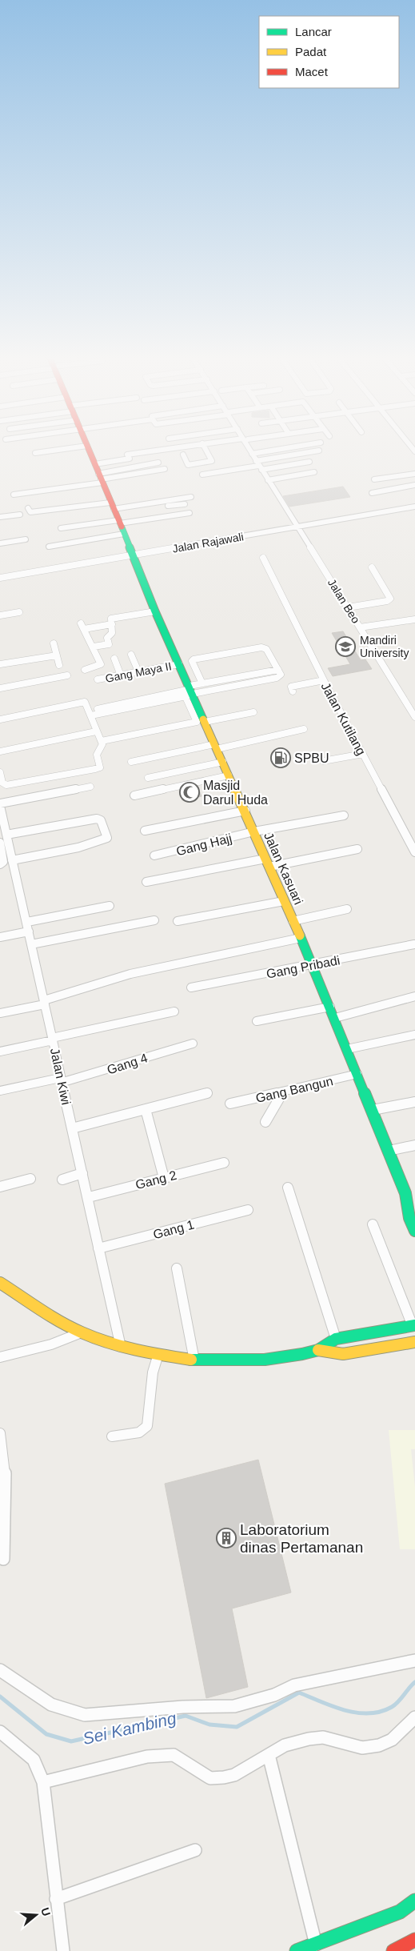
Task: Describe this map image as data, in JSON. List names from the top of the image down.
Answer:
{
  "streets": {
    "street": [
      "Jalan Rajawali",
      "Jalan Beo",
      "Gang Maya II",
      "Jalan Kutilang",
      "Gang Hajj",
      "Jalan Kasuari",
      "Gang Pribadi",
      "Gang 4",
      "Jalan Kiwi",
      "Gang Bangun",
      "Gang 2",
      "Gang 1"
    ]
  },
  "crossings": [
    ["Jalan Rajawali", "Jalan Beo"],
    ["Jalan Rajawali", "Jalan Kasuari"],
    ["Gang Maya II", "Jalan Kasuari"],
    ["Gang Hajj", "Jalan Kasuari"],
    ["Jalan Kasuari", "Gang Pribadi"],
    ["Jalan Kasuari", "Gang Bangun"],
    ["Gang 4", "Jalan Kiwi"],
    ["Jalan Kiwi", "Gang 2"],
    ["Jalan Kiwi", "Gang 1"]
  ],
  "water": ["Sei Kambing"],
  "places": {
    "school or university": ["Mandiri University"],
    "fuel station": ["SPBU"],
    "mosque": ["Masjid Darul Huda"],
    "building": ["Laboratorium dinas Pertamanan"]
  },
  "legend": ["Lancar", "Padat", "Macet"],
  "north": "right"
}
